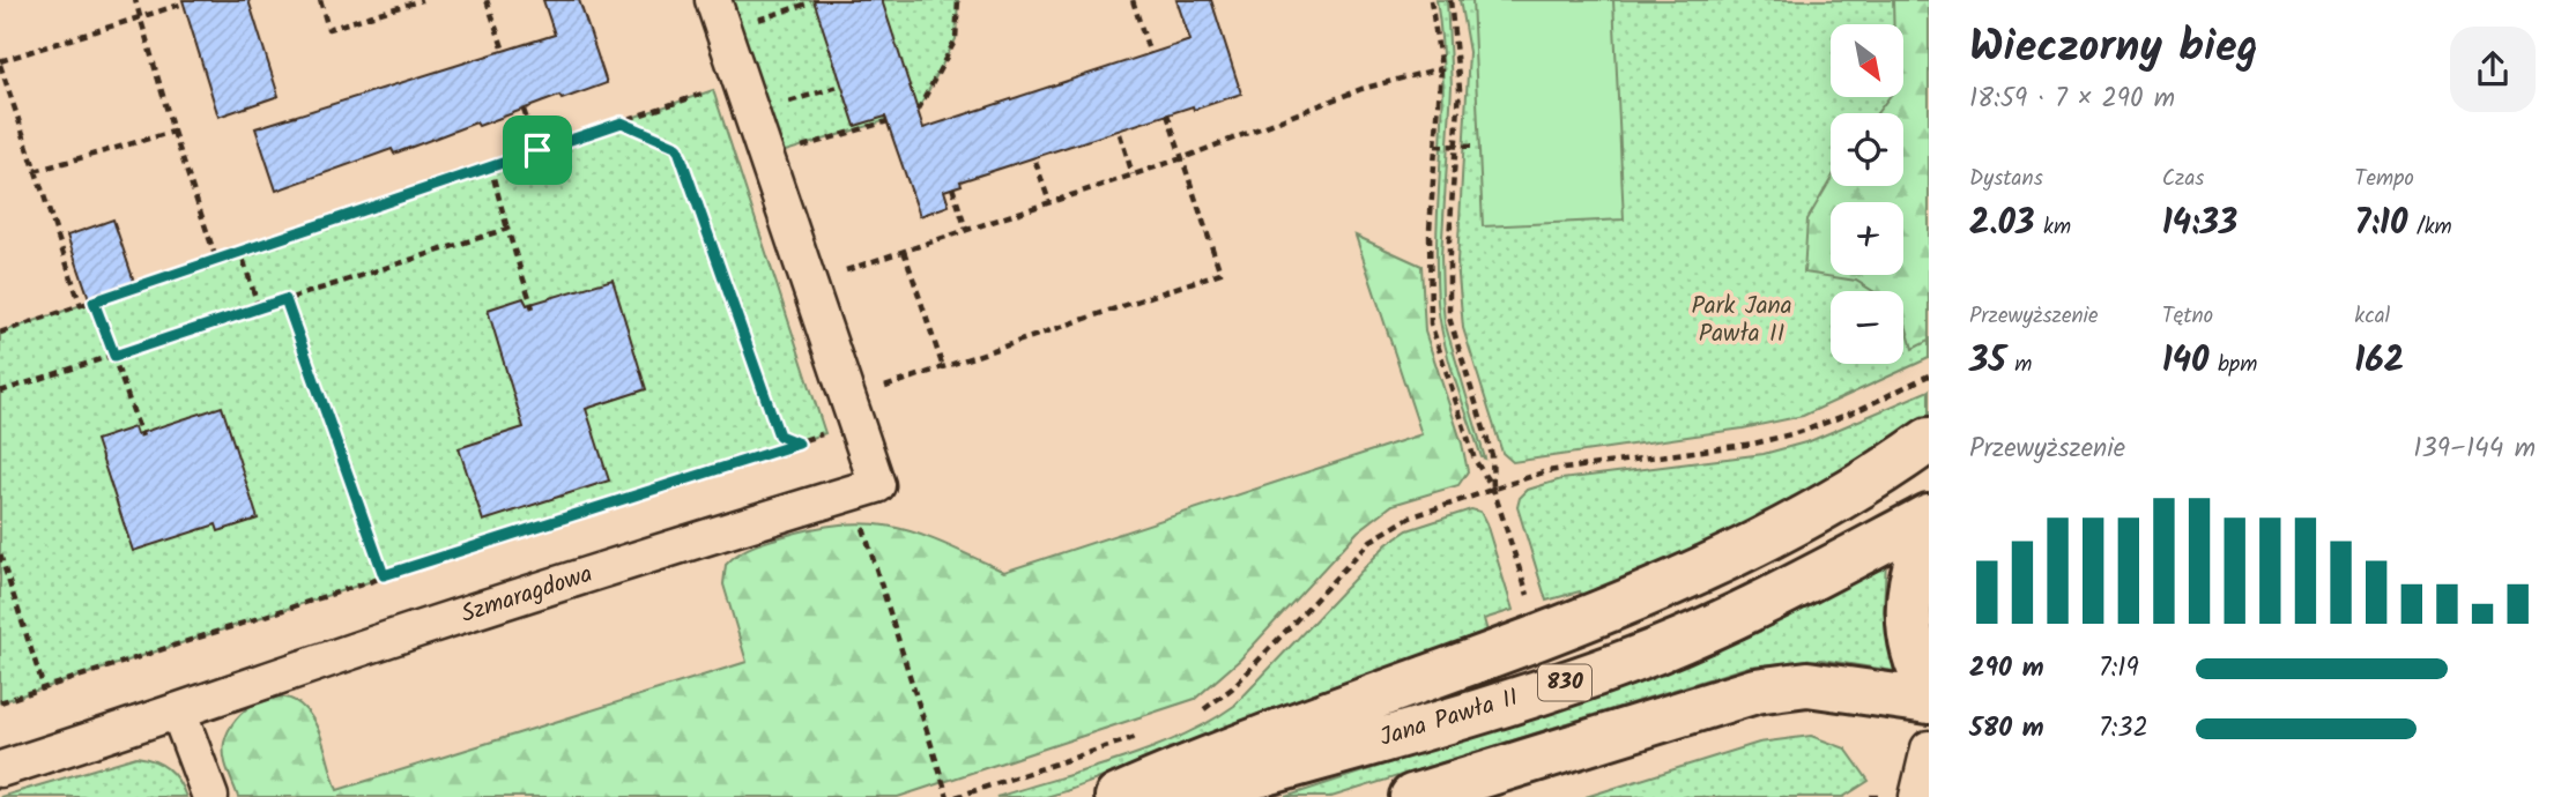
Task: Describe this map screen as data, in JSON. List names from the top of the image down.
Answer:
{
  "streets": {
    "main road": ["830", "Jana Pawła II"],
    "street": ["Szmaragdowa"]
  },
  "parks": ["Park Jana Pawła II"],
  "north": "bottom right",
  "page": {
    "heading": ["Wieczorny bieg", "18:59 · 7 × 290 m"],
    "map_buttons": ["+", "−"],
    "stats": [
      ["Dystans", "2.03 km"],
      ["Czas", "14:33"],
      ["Tempo", "7:10 /km"],
      ["Przewyższenie", "35 m"],
      ["Tętno", "140 bpm"],
      ["kcal", "162"]
    ],
    "chart": ["Przewyższenie", "139–144 m"],
    "list": [
      {
        "name": "290 m",
        "note": "7:19"
      },
      {
        "name": "580 m",
        "note": "7:32"
      }
    ]
  }
}
